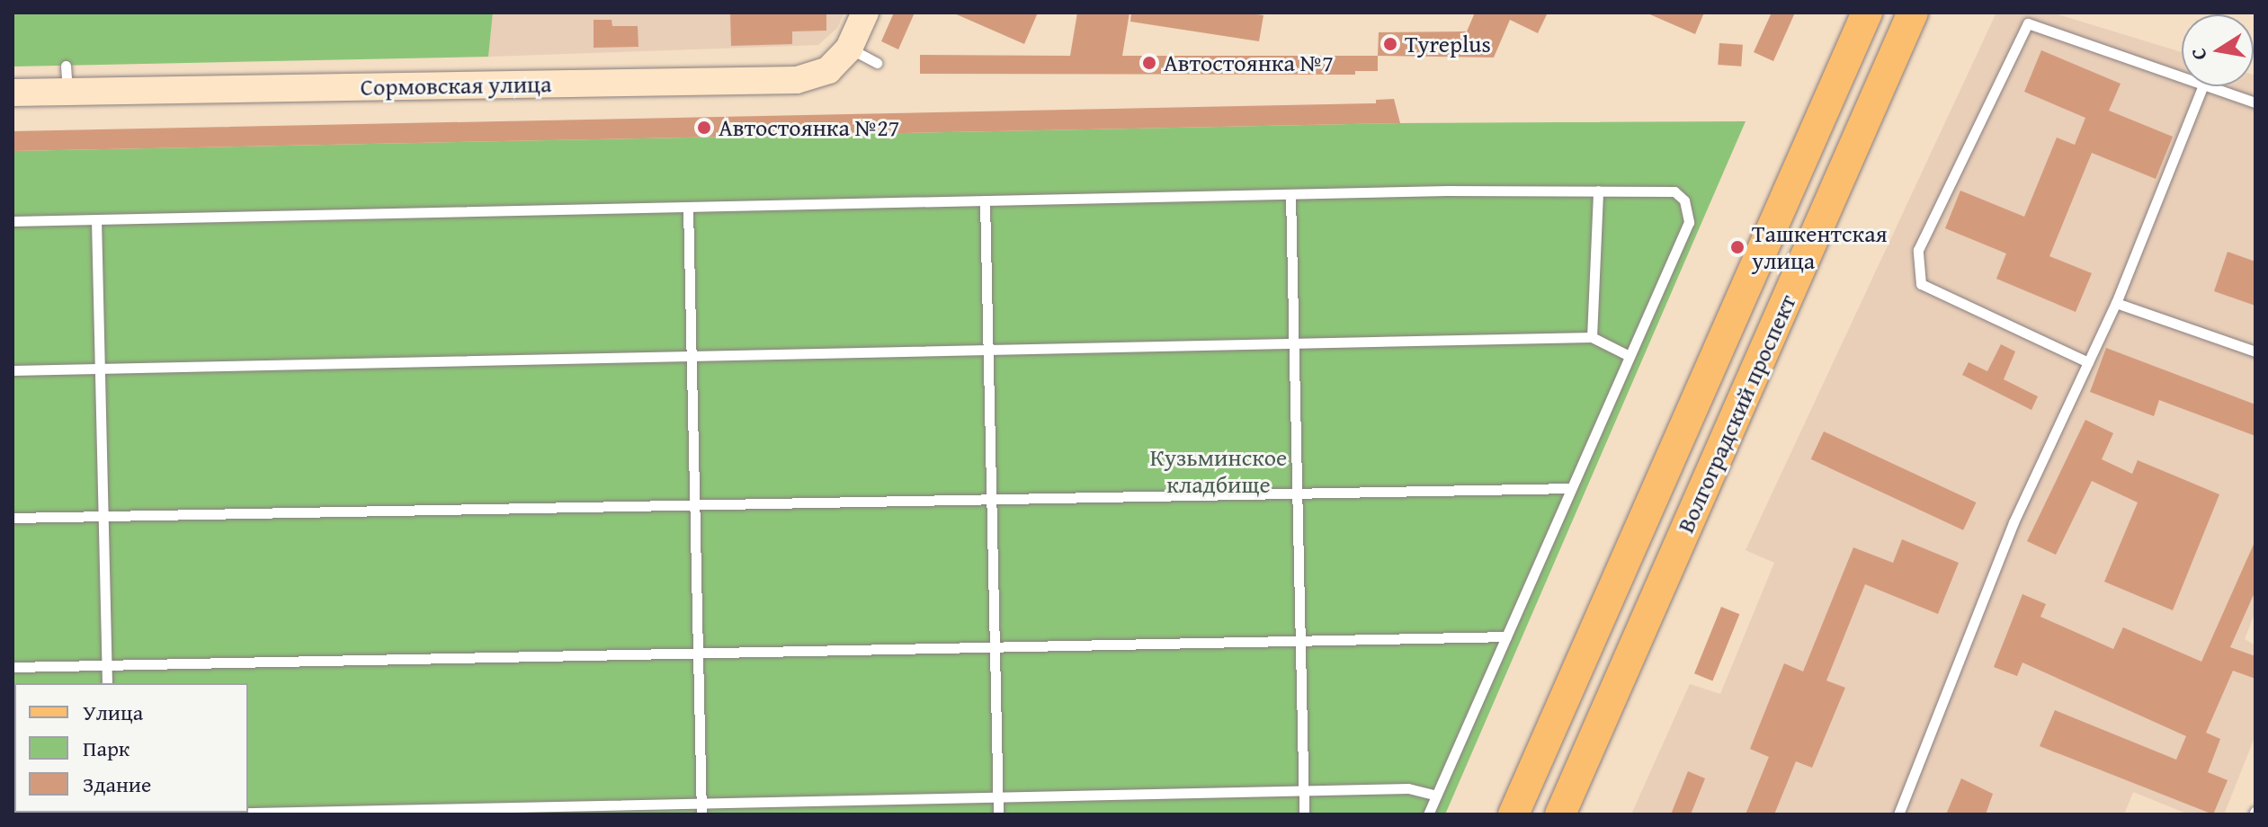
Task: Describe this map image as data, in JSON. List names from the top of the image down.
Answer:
{
  "streets": {
    "main road": ["Волгоградский проспект"],
    "street": ["Сормовская улица"]
  },
  "parks": ["Кузьминское кладбище"],
  "places": [
    "Tyreplus",
    "Автостоянка №7",
    "Автостоянка №27",
    "Ташкентская улица"
  ],
  "legend": ["Улица", "Парк", "Здание"],
  "north": "left"
}
